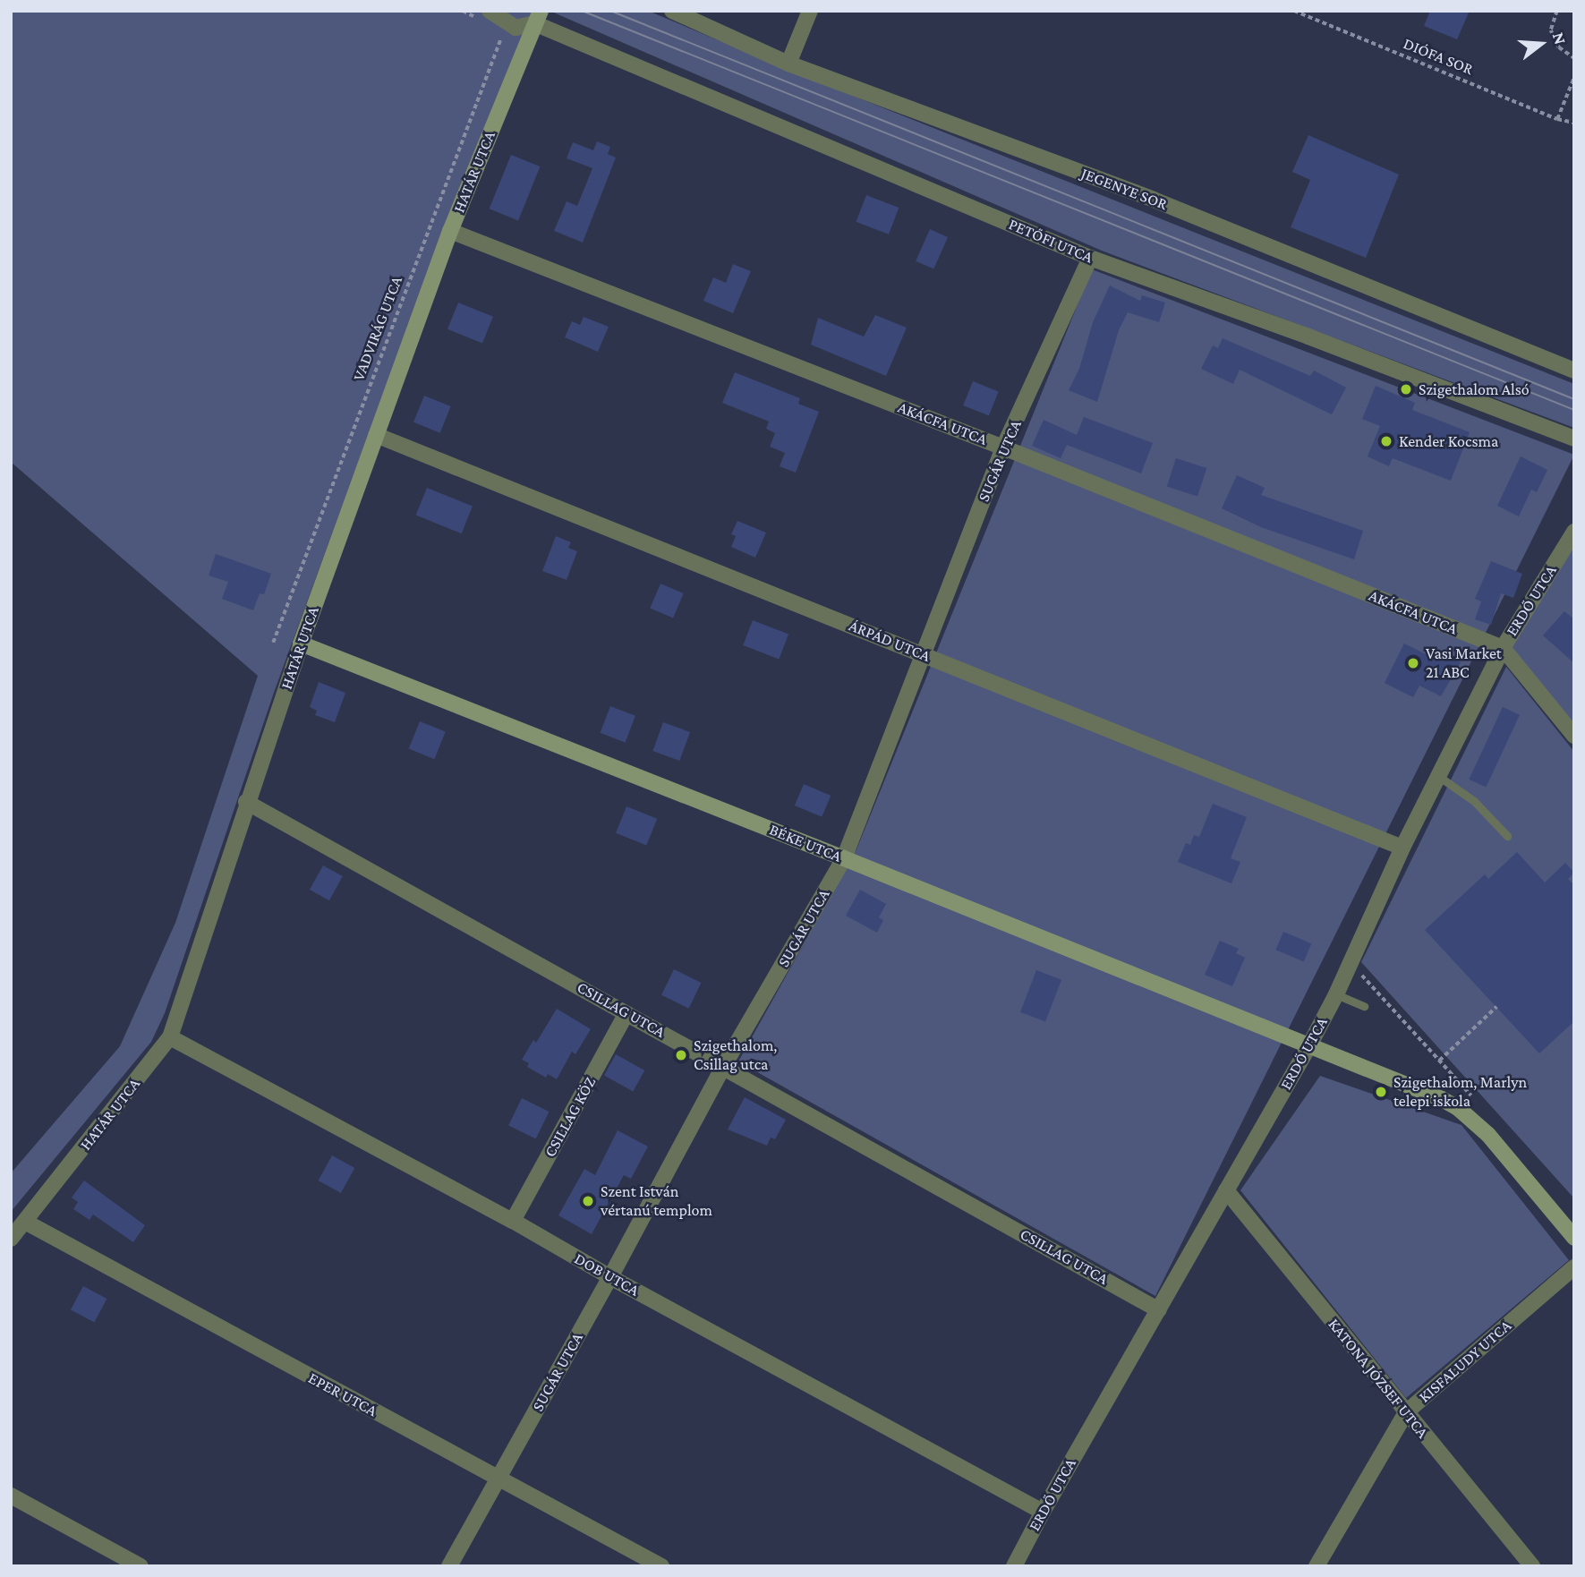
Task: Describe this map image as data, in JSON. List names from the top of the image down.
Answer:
{
  "streets": {
    "street": [
      "HATÁR UTCA",
      "JEGENYE SOR",
      "PETŐFI UTCA",
      "AKÁCFA UTCA",
      "SUGÁR UTCA",
      "ERDŐ UTCA",
      "ÁRPÁD UTCA",
      "BÉKE UTCA",
      "CSILLAG UTCA",
      "CSILLAG KÖZ",
      "DOB UTCA",
      "KISFALUDY UTCA",
      "KATONA JÓZSEF UTCA",
      "EPER UTCA"
    ],
    "path": ["DIÓFA SOR", "VADVIRÁG UTCA"]
  },
  "crossings": [
    ["HATÁR UTCA", "PETŐFI UTCA"],
    ["HATÁR UTCA", "AKÁCFA UTCA"],
    ["HATÁR UTCA", "ÁRPÁD UTCA"],
    ["HATÁR UTCA", "BÉKE UTCA"],
    ["HATÁR UTCA", "CSILLAG UTCA"],
    ["HATÁR UTCA", "DOB UTCA"],
    ["HATÁR UTCA", "EPER UTCA"],
    ["PETŐFI UTCA", "SUGÁR UTCA"],
    ["AKÁCFA UTCA", "SUGÁR UTCA"],
    ["AKÁCFA UTCA", "ERDŐ UTCA"],
    ["SUGÁR UTCA", "ÁRPÁD UTCA"],
    ["SUGÁR UTCA", "BÉKE UTCA"],
    ["SUGÁR UTCA", "CSILLAG UTCA"],
    ["SUGÁR UTCA", "DOB UTCA"],
    ["SUGÁR UTCA", "EPER UTCA"],
    ["ERDŐ UTCA", "ÁRPÁD UTCA"],
    ["ERDŐ UTCA", "BÉKE UTCA"],
    ["ERDŐ UTCA", "CSILLAG UTCA"],
    ["ERDŐ UTCA", "DOB UTCA"],
    ["ERDŐ UTCA", "KATONA JÓZSEF UTCA"],
    ["CSILLAG UTCA", "CSILLAG KÖZ"],
    ["CSILLAG KÖZ", "DOB UTCA"],
    ["KISFALUDY UTCA", "KATONA JÓZSEF UTCA"]
  ],
  "places": [
    "Szigethalom Alsó",
    "Kender Kocsma",
    "Vasi Market 21 ABC",
    "Szigethalom, Csillag utca",
    "Szigethalom, Marlyn telepi iskola",
    "Szent István vértanú templom"
  ],
  "north": "right"
}
